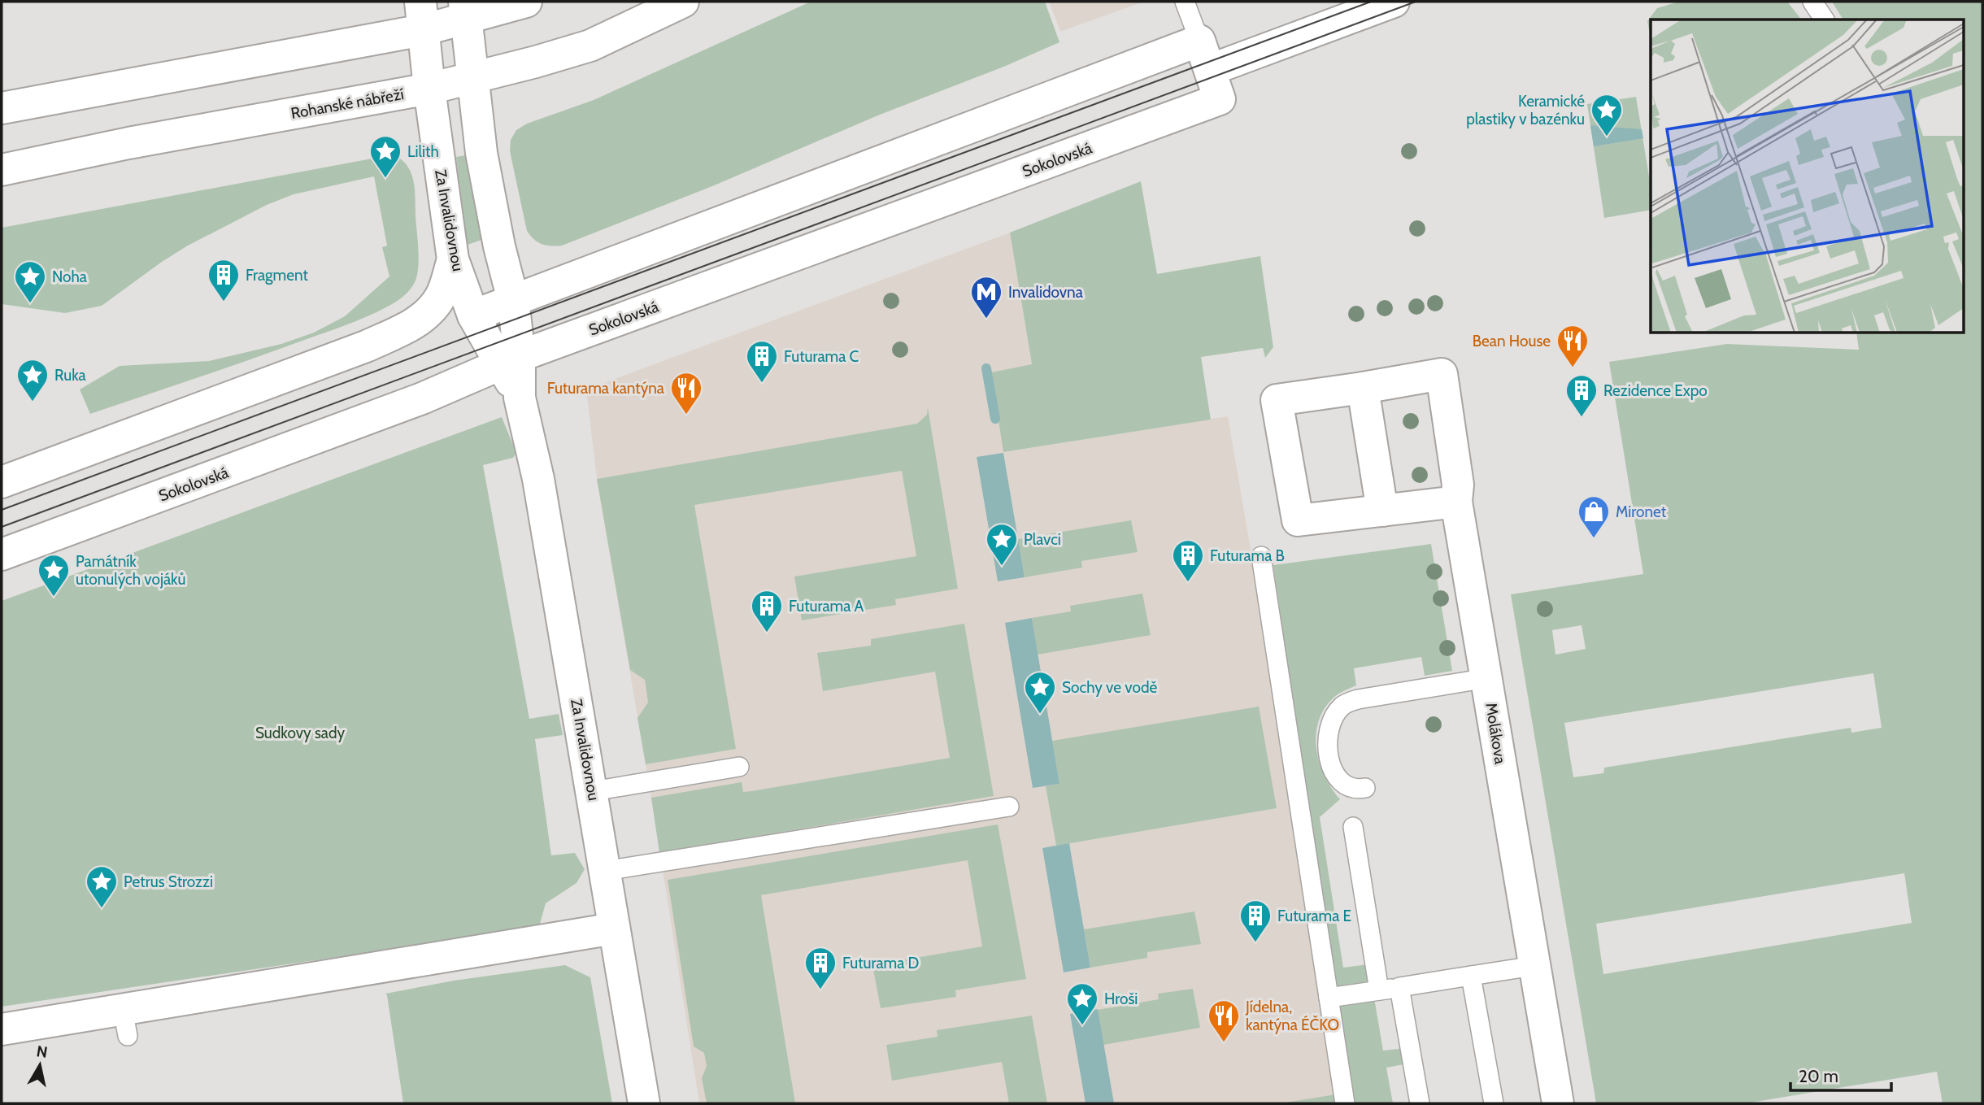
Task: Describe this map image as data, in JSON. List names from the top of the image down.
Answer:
{
  "streets": {
    "street": [
      "Rohanské nábřeží",
      "Sokolovská",
      "Za Invalidovnou",
      "Molákova"
    ]
  },
  "crossings": [
    ["Rohanské nábřeží", "Za Invalidovnou"],
    ["Sokolovská", "Za Invalidovnou"]
  ],
  "parks": ["Sudkovy sady"],
  "places": {
    "place": [
      "Keramické plastiky v bazénku",
      "Lilith",
      "Noha",
      "Ruka",
      "Plavci",
      "Památník utonulých vojáků",
      "Sochy ve vodě",
      "Petrus Strozzi",
      "Hroši"
    ],
    "building": [
      "Fragment",
      "Futurama C",
      "Rezidence Expo",
      "Futurama B",
      "Futurama A",
      "Futurama E",
      "Futurama D"
    ],
    "metro station": ["Invalidovna"],
    "restaurant": ["Bean House", "Futurama kantýna", "Jídelna, kantýna ÉČKO"],
    "shop": ["Mironet"]
  },
  "scale_bar": "20 m",
  "north": "top"
}
